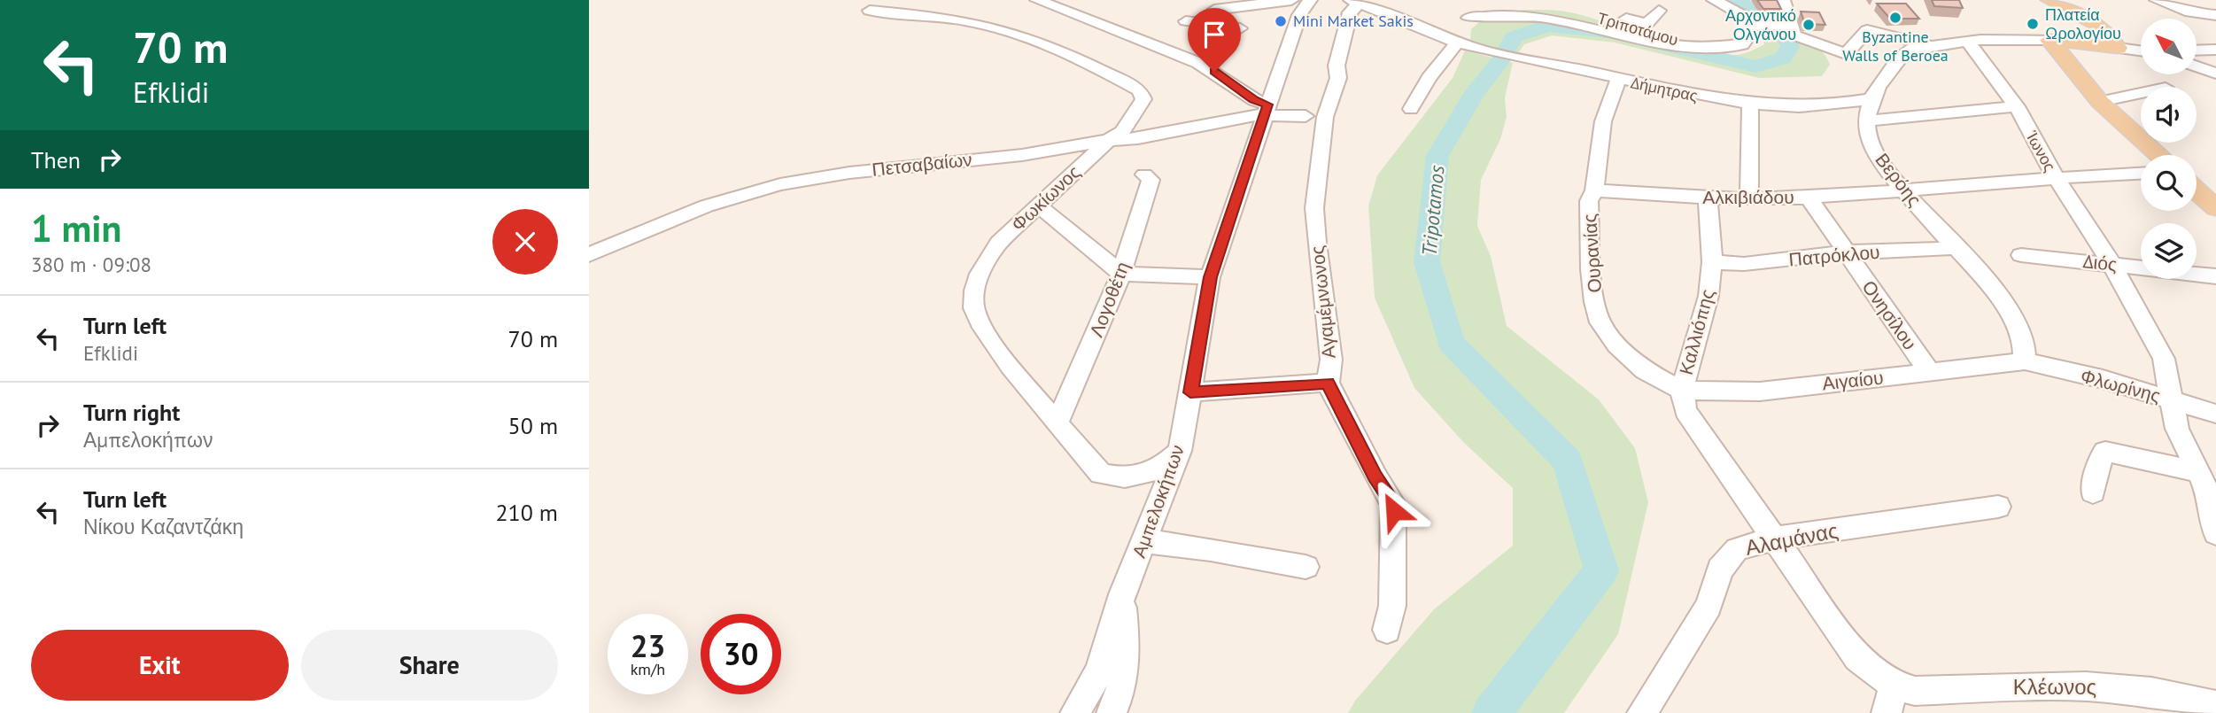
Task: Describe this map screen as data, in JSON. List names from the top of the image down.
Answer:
{
  "streets": {
    "main road": ["Βερόης"],
    "street": [
      "Τριποτάμου",
      "Δήμητρας",
      "Ίωνος",
      "Πετσαβαίων",
      "Αλκιβιάδου",
      "Φωκίωνος",
      "Ουρανίας",
      "Πατρόκλου",
      "Διός",
      "Λογοθέτη",
      "Αγαμέμνωνος",
      "Ονησίλου",
      "Καλλιόπης",
      "Αιγαίου",
      "Φλωρίνης",
      "Αμπελοκήπων",
      "Αλαμάνας",
      "Κλέωνος"
    ]
  },
  "crossings": [
    ["Δήμητρας", "Βερόης"],
    ["Δήμητρας", "Ουρανίας"],
    ["Δήμητρας", "Αγαμέμνωνος"],
    ["Ίωνος", "Βερόης"],
    ["Ίωνος", "Αλκιβιάδου"],
    ["Ίωνος", "Διός"],
    ["Ίωνος", "Φλωρίνης"],
    ["Πετσαβαίων", "Φωκίωνος"],
    ["Πετσαβαίων", "Αμπελοκήπων"],
    ["Βερόης", "Αλκιβιάδου"],
    ["Βερόης", "Πατρόκλου"],
    ["Βερόης", "Αιγαίου"],
    ["Βερόης", "Φλωρίνης"],
    ["Αλκιβιάδου", "Ουρανίας"],
    ["Αλκιβιάδου", "Ονησίλου"],
    ["Αλκιβιάδου", "Καλλιόπης"],
    ["Φωκίωνος", "Λογοθέτη"],
    ["Φωκίωνος", "Αμπελοκήπων"],
    ["Ουρανίας", "Καλλιόπης"],
    ["Ουρανίας", "Αιγαίου"],
    ["Πατρόκλου", "Ονησίλου"],
    ["Πατρόκλου", "Καλλιόπης"],
    ["Ονησίλου", "Αιγαίου"],
    ["Καλλιόπης", "Αιγαίου"],
    ["Αιγαίου", "Φλωρίνης"]
  ],
  "water": ["Tripotamos"],
  "places": [
    "Byzantine Walls of Beroea",
    "Mini Market Sakis",
    "Πλατεία Ωρολογίου",
    "Αρχοντικό Ολγάνου"
  ],
  "north": "top left",
  "page": {
    "turn": ["70 m", "Efklidi"],
    "then": "Then",
    "heading": ["1 min", "380 m · 09:08"],
    "list": [
      {
        "name": "Turn left",
        "note": "Efklidi",
        "value": "70 m"
      },
      {
        "name": "Turn right",
        "note": "Αμπελοκήπων",
        "value": "50 m"
      },
      {
        "name": "Turn left",
        "note": "Νίκου Καζαντζάκη",
        "value": "210 m"
      }
    ],
    "speed": "23 km/h",
    "limit": "30",
    "buttons": ["Exit", "Share"]
  }
}
